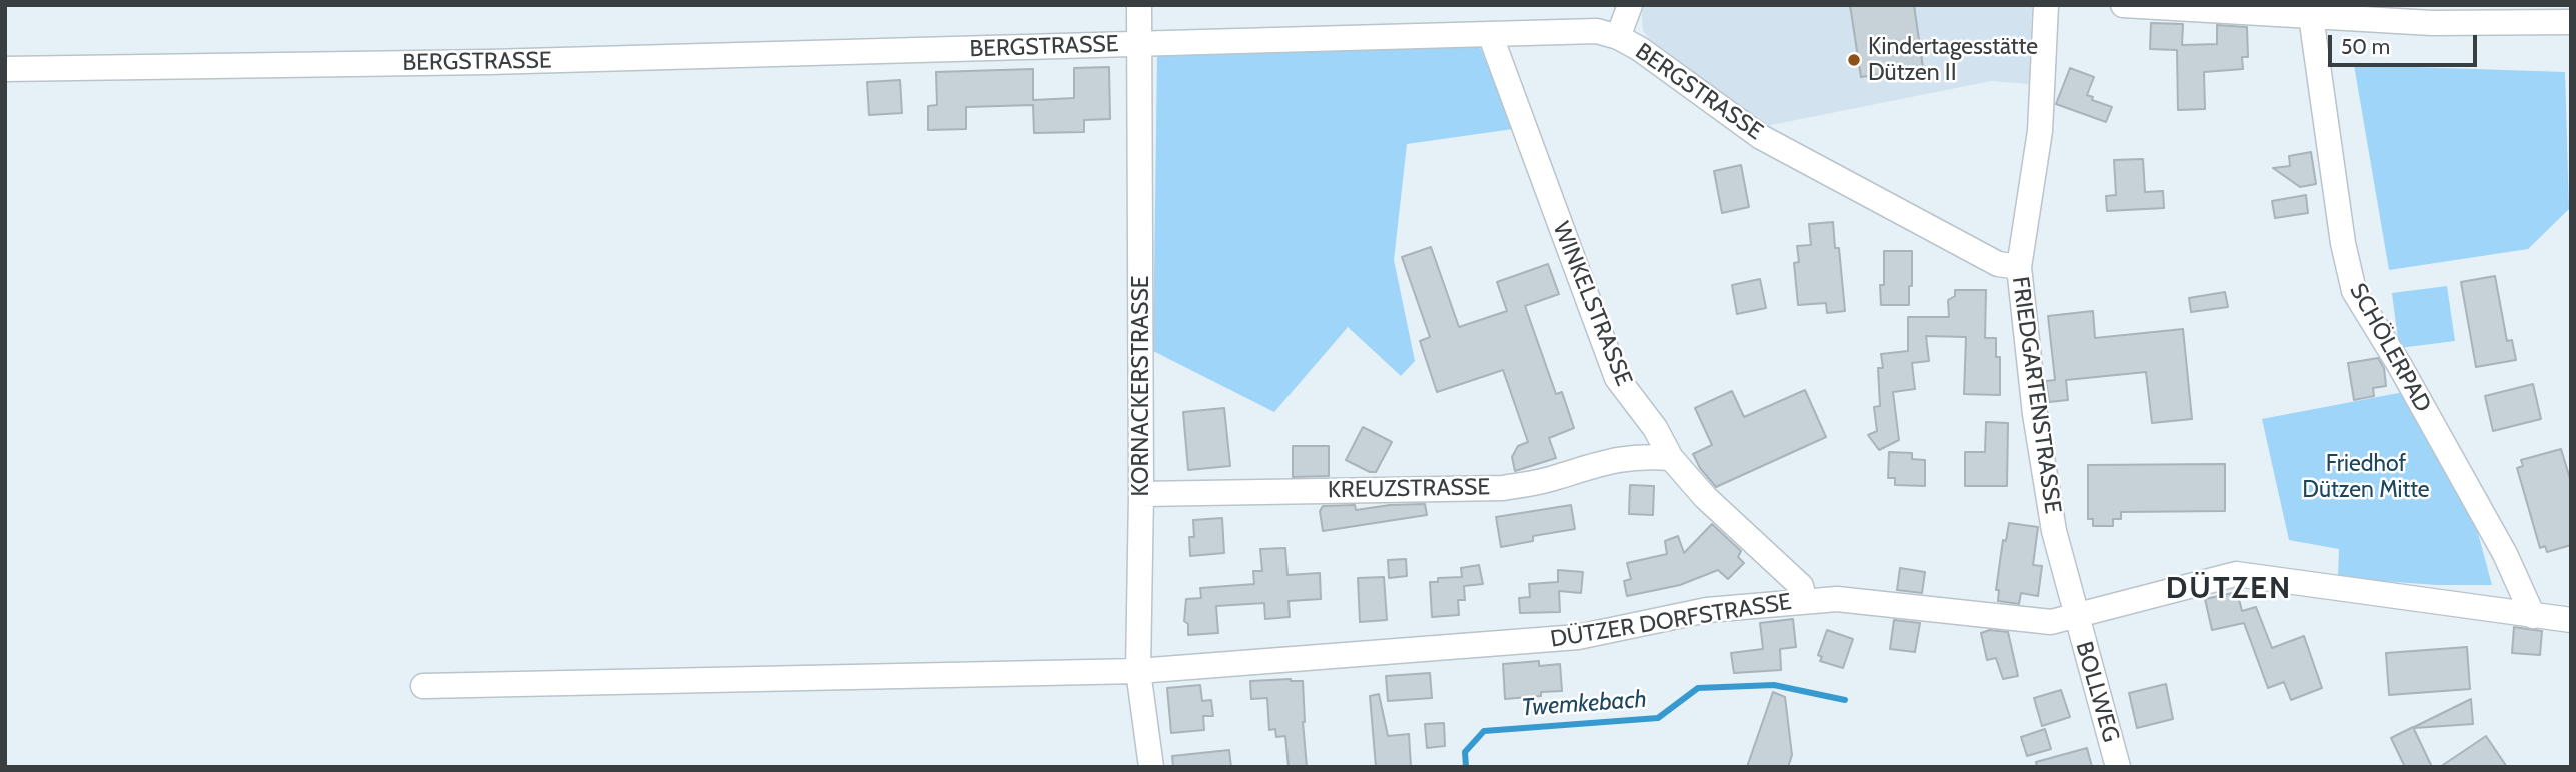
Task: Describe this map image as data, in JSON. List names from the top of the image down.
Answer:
{
  "streets": {
    "street": [
      "BERGSTRASSE",
      "WINKELSTRASSE",
      "SCHÖLERPAD",
      "KORNACKERSTRASSE",
      "FRIEDGARTENSTRASSE",
      "KREUZSTRASSE",
      "DÜTZER DORFSTRASSE",
      "BOLLWEG"
    ]
  },
  "crossings": [
    ["BERGSTRASSE", "WINKELSTRASSE"],
    ["BERGSTRASSE", "KORNACKERSTRASSE"],
    ["BERGSTRASSE", "FRIEDGARTENSTRASSE"],
    ["WINKELSTRASSE", "KREUZSTRASSE"],
    ["WINKELSTRASSE", "DÜTZER DORFSTRASSE"],
    ["SCHÖLERPAD", "DÜTZER DORFSTRASSE"],
    ["KORNACKERSTRASSE", "KREUZSTRASSE"],
    ["KORNACKERSTRASSE", "DÜTZER DORFSTRASSE"],
    ["FRIEDGARTENSTRASSE", "DÜTZER DORFSTRASSE"],
    ["FRIEDGARTENSTRASSE", "BOLLWEG"],
    ["DÜTZER DORFSTRASSE", "BOLLWEG"]
  ],
  "districts": ["DÜTZEN"],
  "water": ["Twemkebach"],
  "parks": ["Friedhof Dützen Mitte"],
  "places": ["Kindertagesstätte Dützen II"],
  "scale_bar": "50 m"
}
